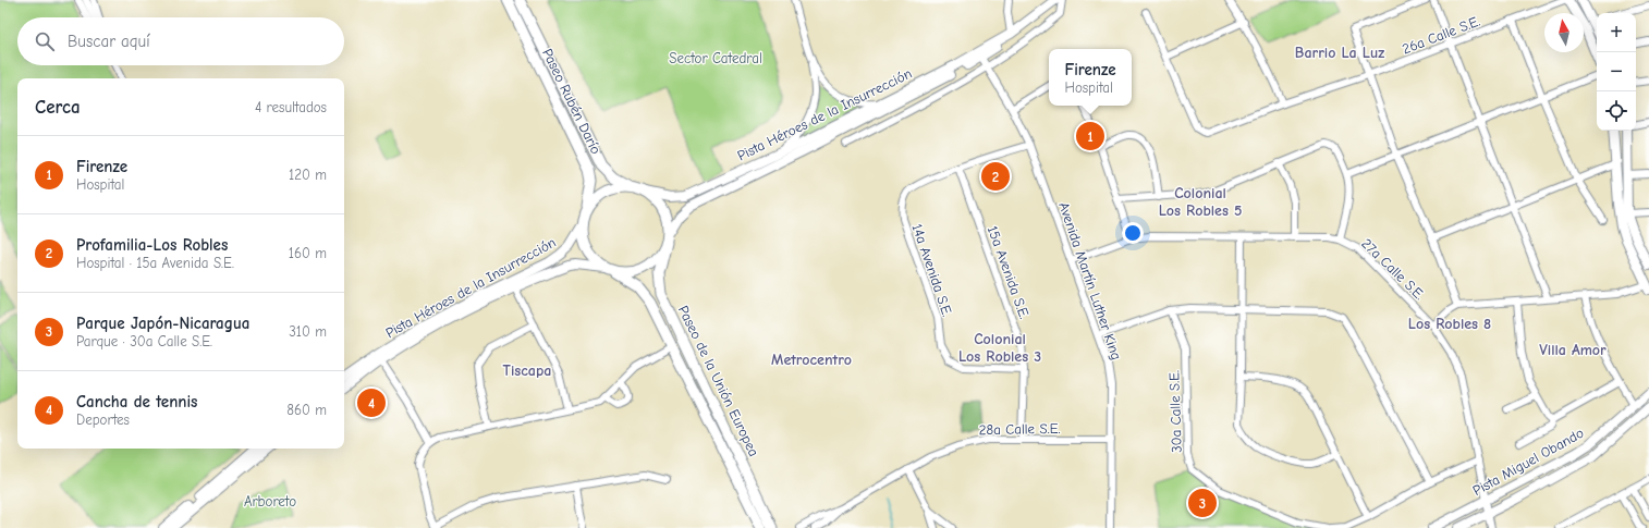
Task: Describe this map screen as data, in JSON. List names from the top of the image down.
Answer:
{
  "streets": {
    "highway": ["Paseo Rubén Darío", "Paseo de la Unión Europea"],
    "main road": ["Pista Héroes de la Insurrección", "Pista Miguel Obando"],
    "street": [
      "26a Calle S.E.",
      "27a Calle S.E.",
      "14a Avenida S.E.",
      "15a Avenida S.E.",
      "Avenida Martín Luther King",
      "30a Calle S.E.",
      "28a Calle S.E."
    ]
  },
  "crossings": [
    ["Paseo Rubén Darío", "Pista Héroes de la Insurrección"],
    ["Paseo Rubén Darío", "Paseo de la Unión Europea"],
    ["Pista Héroes de la Insurrección", "Avenida Martín Luther King"],
    ["Pista Héroes de la Insurrección", "Paseo de la Unión Europea"],
    ["27a Calle S.E.", "Avenida Martín Luther King"],
    ["27a Calle S.E.", "30a Calle S.E."],
    ["27a Calle S.E.", "Pista Miguel Obando"],
    ["14a Avenida S.E.", "15a Avenida S.E."],
    ["14a Avenida S.E.", "Avenida Martín Luther King"],
    ["15a Avenida S.E.", "28a Calle S.E."],
    ["Avenida Martín Luther King", "28a Calle S.E."]
  ],
  "districts": [
    "Barrio La Luz",
    "Colonial Los Robles 5",
    "Los Robles 8",
    "Colonial Los Robles 3",
    "Villa Amor",
    "Metrocentro",
    "Tiscapa"
  ],
  "parks": ["Sector Catedral", "Arboreto"],
  "north": "top",
  "page": {
    "map_buttons": ["+", "−"],
    "search": "Buscar aquí",
    "popup": ["Firenze", "Hospital"],
    "heading": ["Cerca", "4 resultados"],
    "pins": [
      "1",
      "2",
      "4",
      "3"
    ],
    "list": [
      {
        "mark": "1",
        "name": "Firenze",
        "note": "Hospital",
        "value": "120 m"
      },
      {
        "mark": "2",
        "name": "Profamilia-Los Robles",
        "note": "Hospital · 15a Avenida S.E.",
        "value": "160 m"
      },
      {
        "mark": "3",
        "name": "Parque Japón-Nicaragua",
        "note": "Parque · 30a Calle S.E.",
        "value": "310 m"
      },
      {
        "mark": "4",
        "name": "Cancha de tennis",
        "note": "Deportes",
        "value": "860 m"
      }
    ]
  }
}
